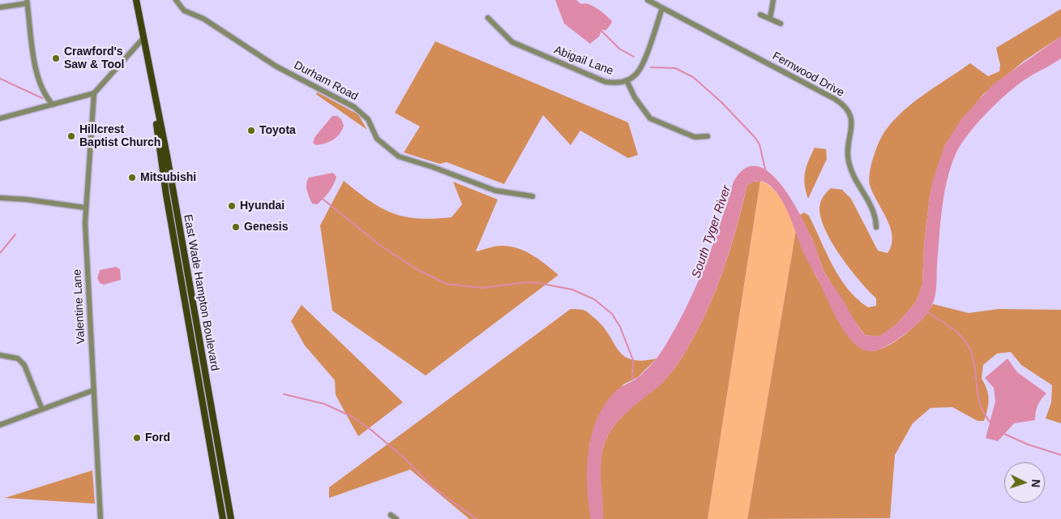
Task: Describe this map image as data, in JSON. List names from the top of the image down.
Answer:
{
  "streets": {
    "main road": ["East Wade Hampton Boulevard"],
    "street": [
      "Abigail Lane",
      "Fernwood Drive",
      "Durham Road",
      "Valentine Lane"
    ]
  },
  "crossings": [
    ["Abigail Lane", "Fernwood Drive"]
  ],
  "water": ["South Tyger River"],
  "places": [
    "Crawford's Saw & Tool",
    "Toyota",
    "Hillcrest Baptist Church",
    "Mitsubishi",
    "Hyundai",
    "Genesis",
    "Ford"
  ],
  "north": "right"
}
